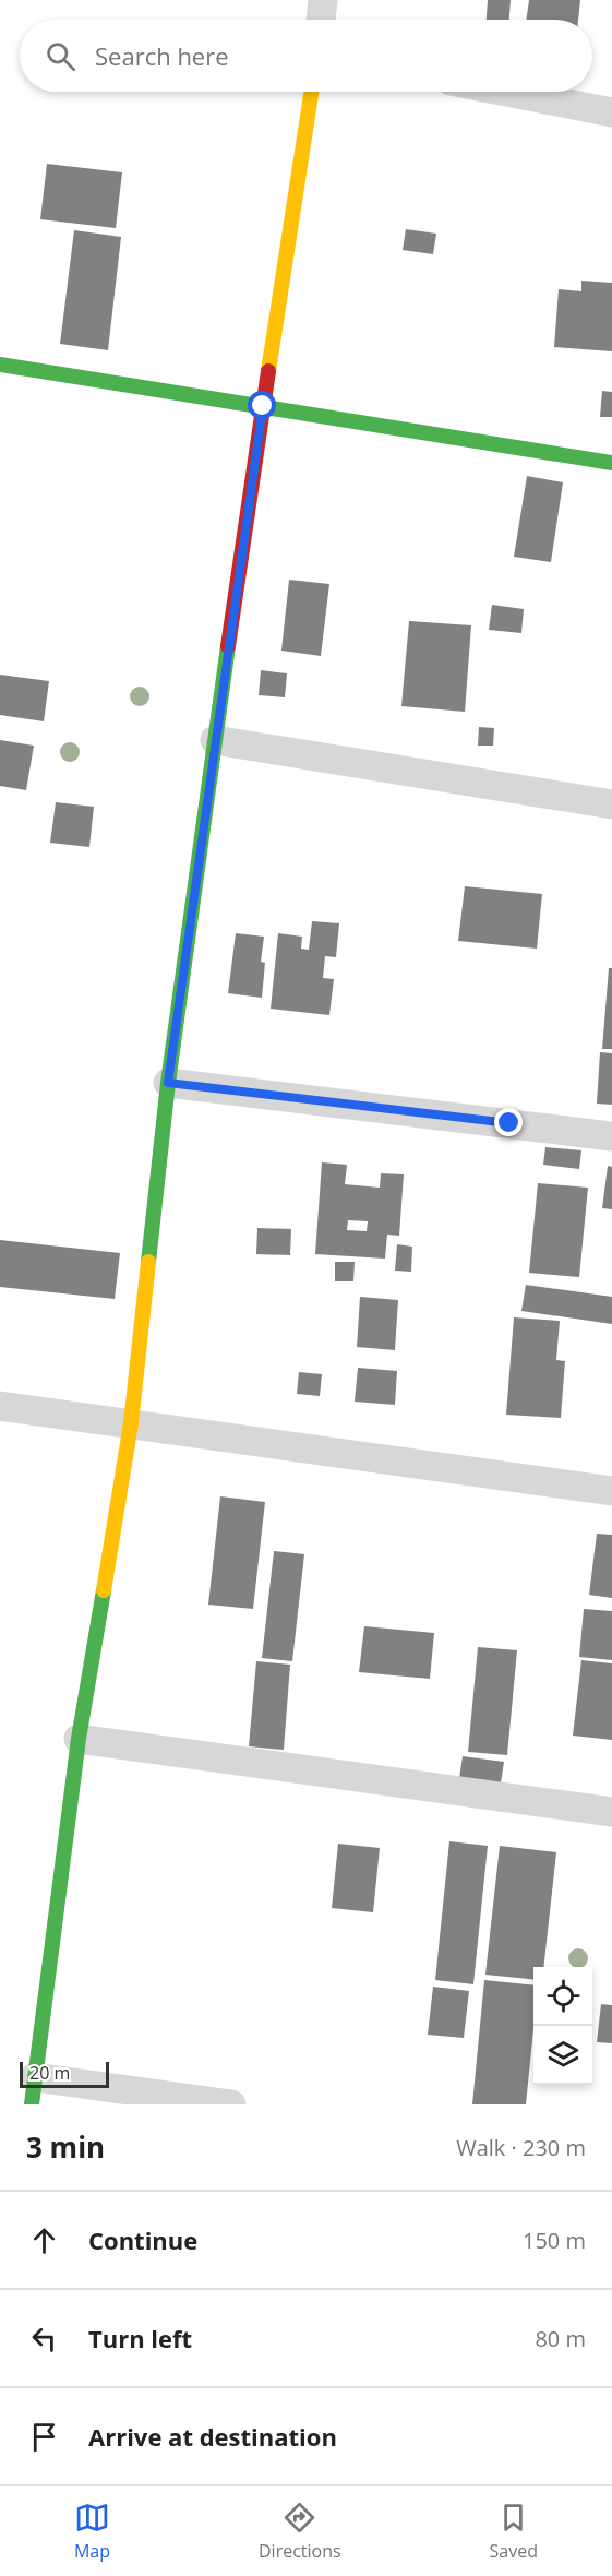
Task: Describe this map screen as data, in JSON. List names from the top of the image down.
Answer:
{
  "scale_bar": "20 m",
  "page": {
    "search": "Search here",
    "scale": "20 m",
    "heading": ["3 min", "Walk · 230 m"],
    "list": [
      ["Continue", "150 m"],
      ["Turn left", "80 m"],
      "Arrive at destination"
    ],
    "nav": ["Map", "Directions", "Saved"]
  }
}
